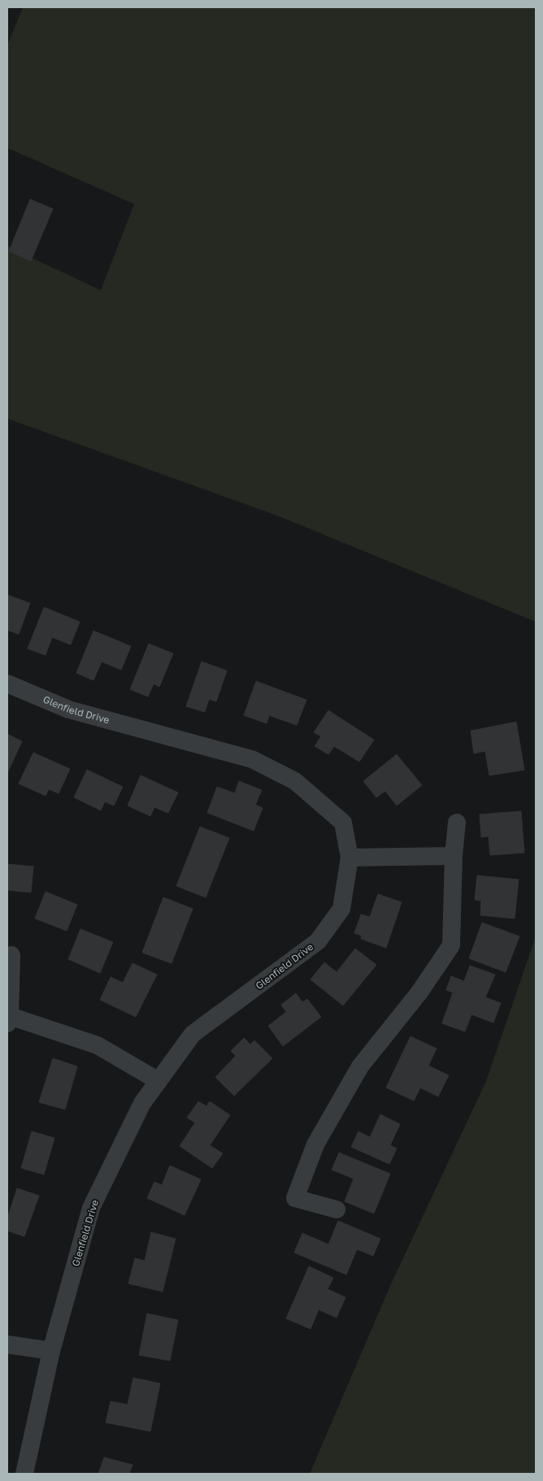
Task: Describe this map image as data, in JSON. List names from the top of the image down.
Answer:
{
  "streets": {
    "street": ["Glenfield Drive"]
  }
}
